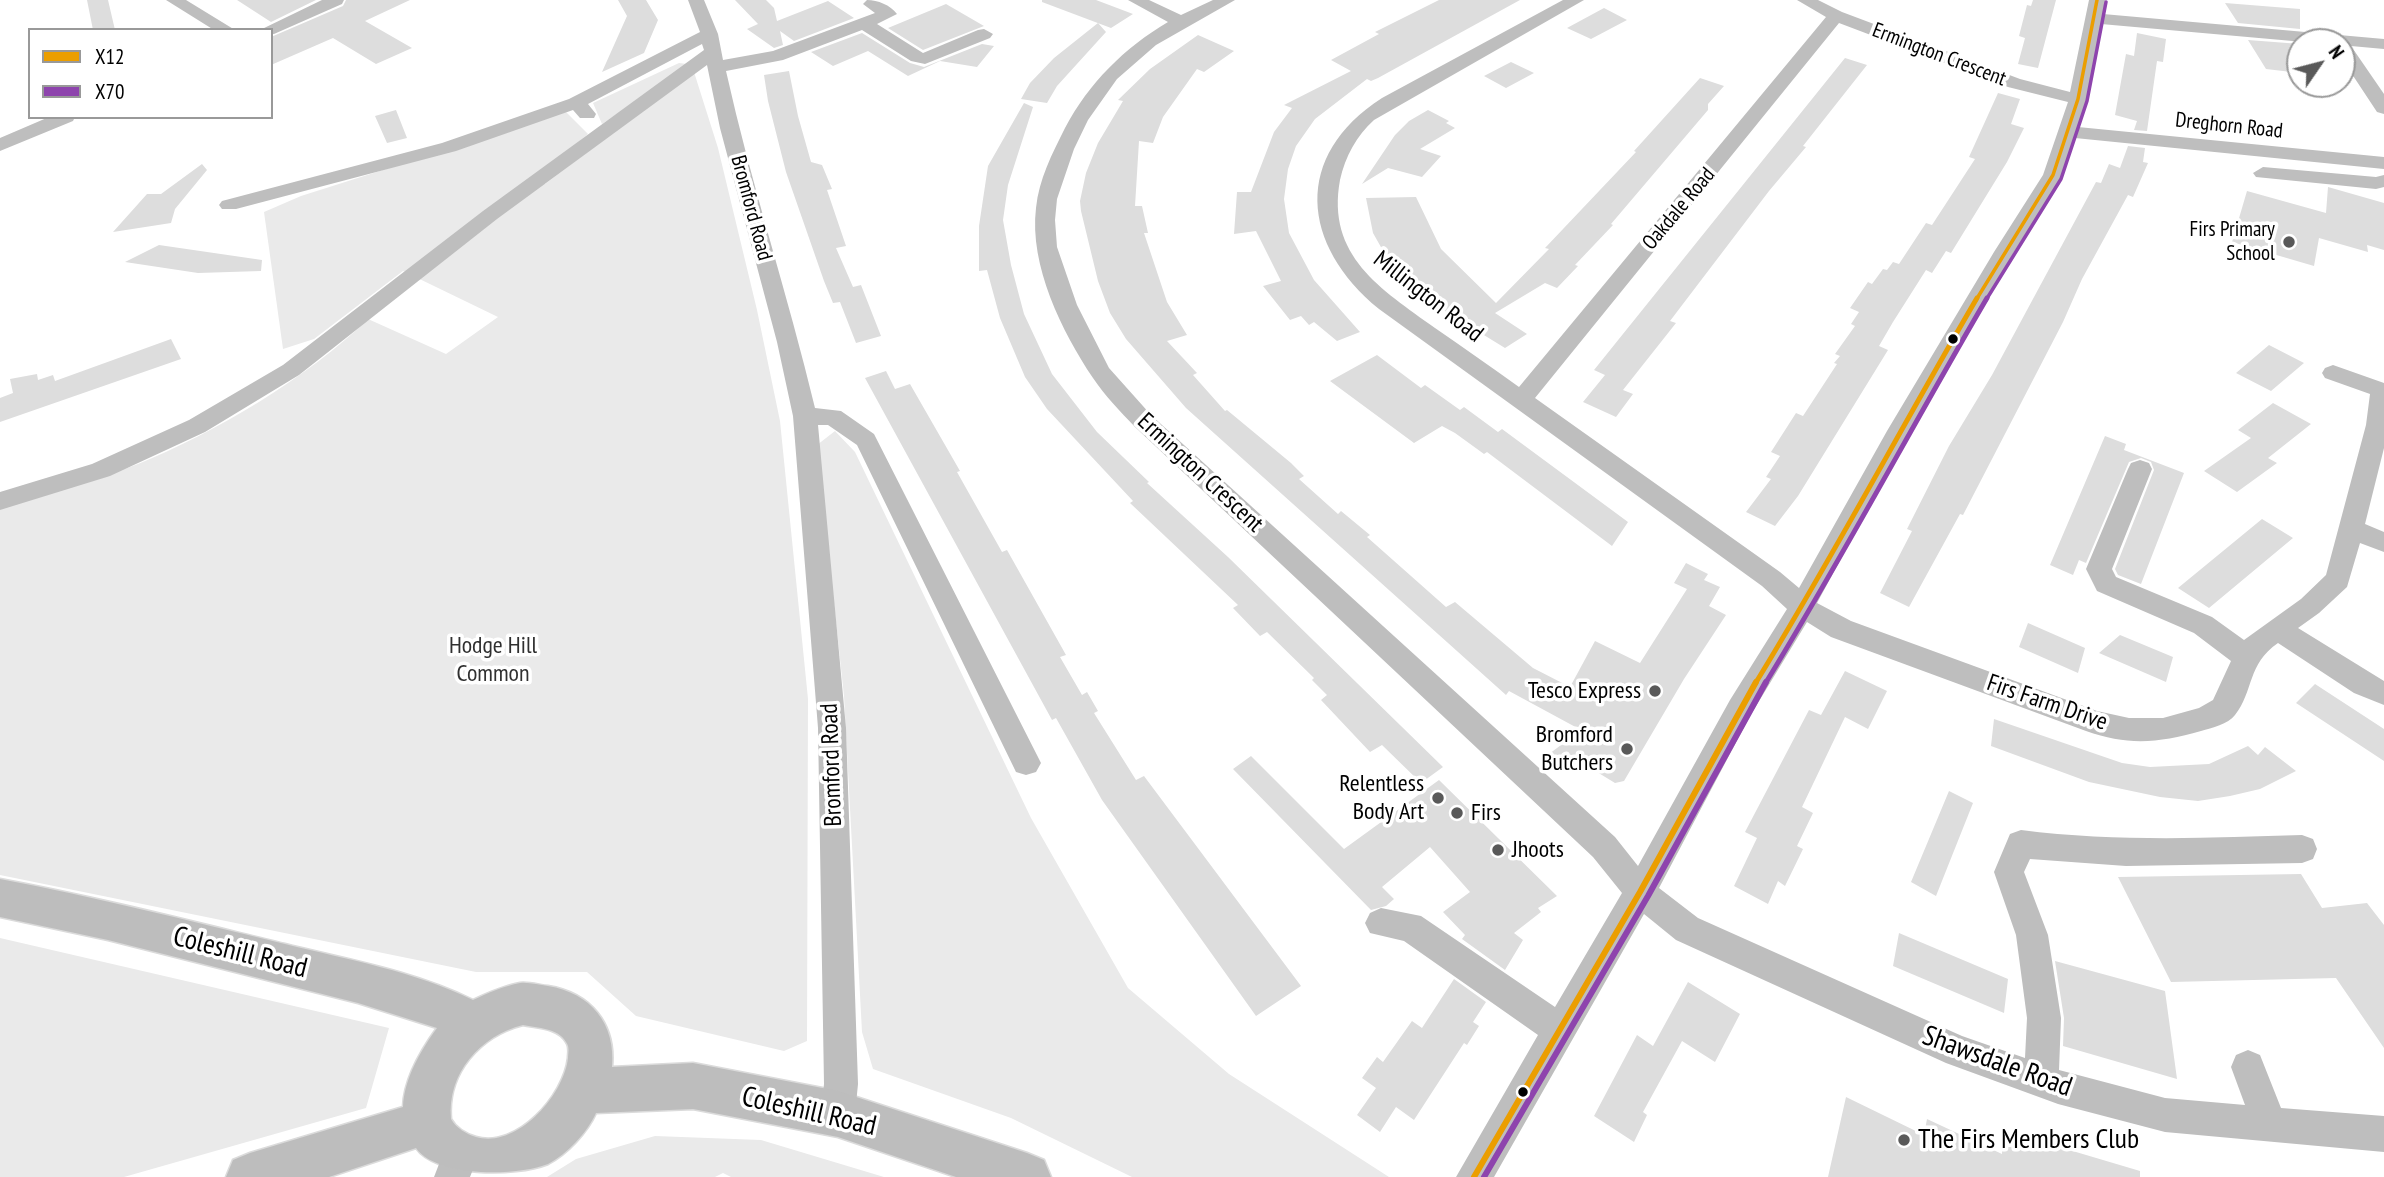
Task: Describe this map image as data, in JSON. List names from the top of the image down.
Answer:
{
  "streets": {
    "main road": ["Coleshill Road"],
    "street": [
      "Ermington Crescent",
      "Dreghorn Road",
      "Bromford Road",
      "Oakdale Road",
      "Millington Road",
      "Firs Farm Drive",
      "Shawsdale Road"
    ]
  },
  "crossings": [
    ["Ermington Crescent", "Oakdale Road"],
    ["Ermington Crescent", "Shawsdale Road"],
    ["Bromford Road", "Coleshill Road"],
    ["Oakdale Road", "Millington Road"],
    ["Millington Road", "Firs Farm Drive"]
  ],
  "parks": ["Hodge Hill Common"],
  "places": [
    "Firs Primary School",
    "Tesco Express",
    "Bromford Butchers",
    "Relentless Body Art",
    "Firs",
    "Jhoots",
    "The Firs Members Club"
  ],
  "lines": ["transit line X12", "transit line X70"],
  "legend": ["X12", "X70"],
  "north": "top right"
}
